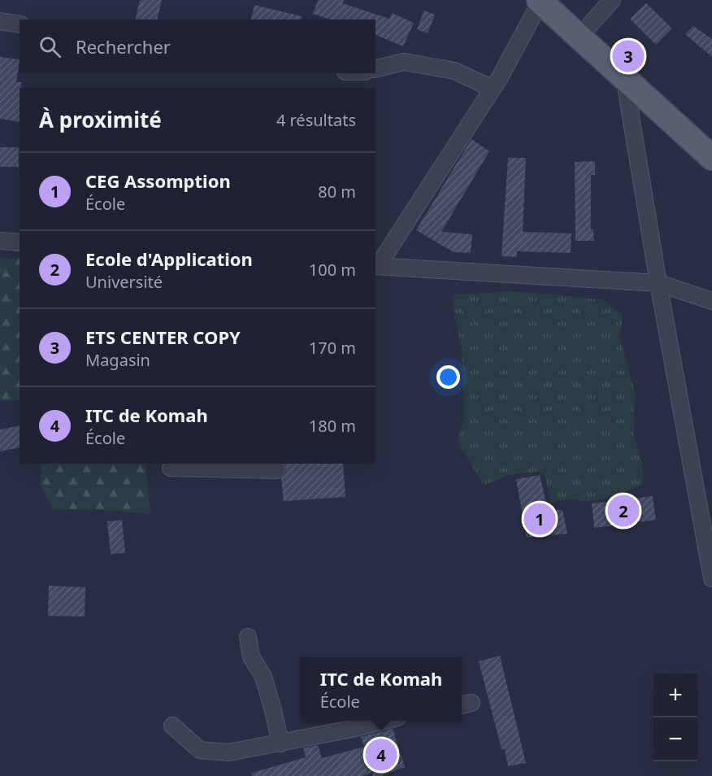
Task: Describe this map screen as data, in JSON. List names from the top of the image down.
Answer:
{
  "page": {
    "search": "Rechercher",
    "pins": [
      "3",
      "2",
      "1",
      "4"
    ],
    "heading": ["À proximité", "4 résultats"],
    "list": [
      {
        "mark": "1",
        "name": "CEG Assomption",
        "note": "École",
        "value": "80 m"
      },
      {
        "mark": "2",
        "name": "Ecole d'Application",
        "note": "Université",
        "value": "100 m"
      },
      {
        "mark": "3",
        "name": "ETS CENTER COPY",
        "note": "Magasin",
        "value": "170 m"
      },
      {
        "mark": "4",
        "name": "ITC de Komah",
        "note": "École",
        "value": "180 m"
      }
    ],
    "popup": ["ITC de Komah", "École"],
    "map_buttons": ["+", "−"]
  }
}
